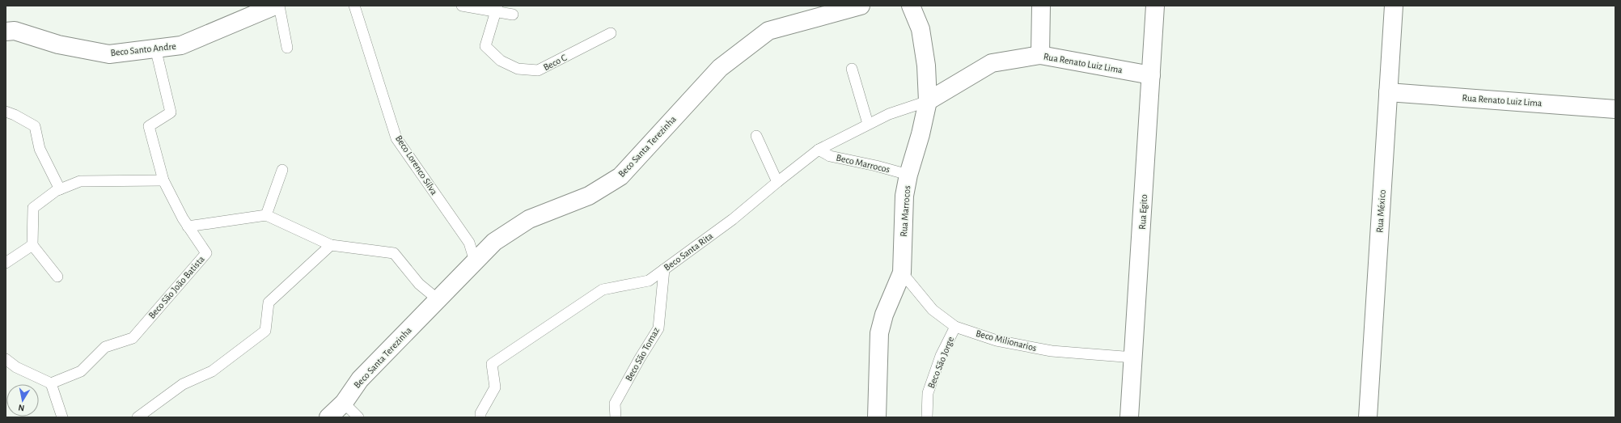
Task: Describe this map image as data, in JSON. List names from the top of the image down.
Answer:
{
  "streets": {
    "street": [
      "Beco Santo Andre",
      "Rua Renato Luiz Lima",
      "Beco Santa Terezinha",
      "Rua Marrocos",
      "Rua México",
      "Rua Egito"
    ],
    "lane": [
      "Beco C",
      "Beco Marrocos",
      "Beco Lorenco Silva",
      "Beco Santa Rita",
      "Beco São João Batista",
      "Beco Milionarios",
      "Beco São Tomaz",
      "Beco São Jorge"
    ]
  },
  "crossings": [
    ["Beco Santo Andre", "Beco São João Batista"],
    ["Rua Renato Luiz Lima", "Rua Marrocos"],
    ["Rua Renato Luiz Lima", "Rua México"],
    ["Rua Renato Luiz Lima", "Rua Egito"],
    ["Rua Renato Luiz Lima", "Beco Santa Rita"],
    ["Beco Santa Terezinha", "Beco Lorenco Silva"],
    ["Beco Marrocos", "Rua Marrocos"],
    ["Beco Marrocos", "Beco Santa Rita"],
    ["Rua Marrocos", "Beco Santa Rita"],
    ["Rua Marrocos", "Beco Milionarios"],
    ["Rua Egito", "Beco Milionarios"],
    ["Beco Santa Rita", "Beco São Tomaz"],
    ["Beco Milionarios", "Beco São Jorge"]
  ],
  "north": "bottom"
}
